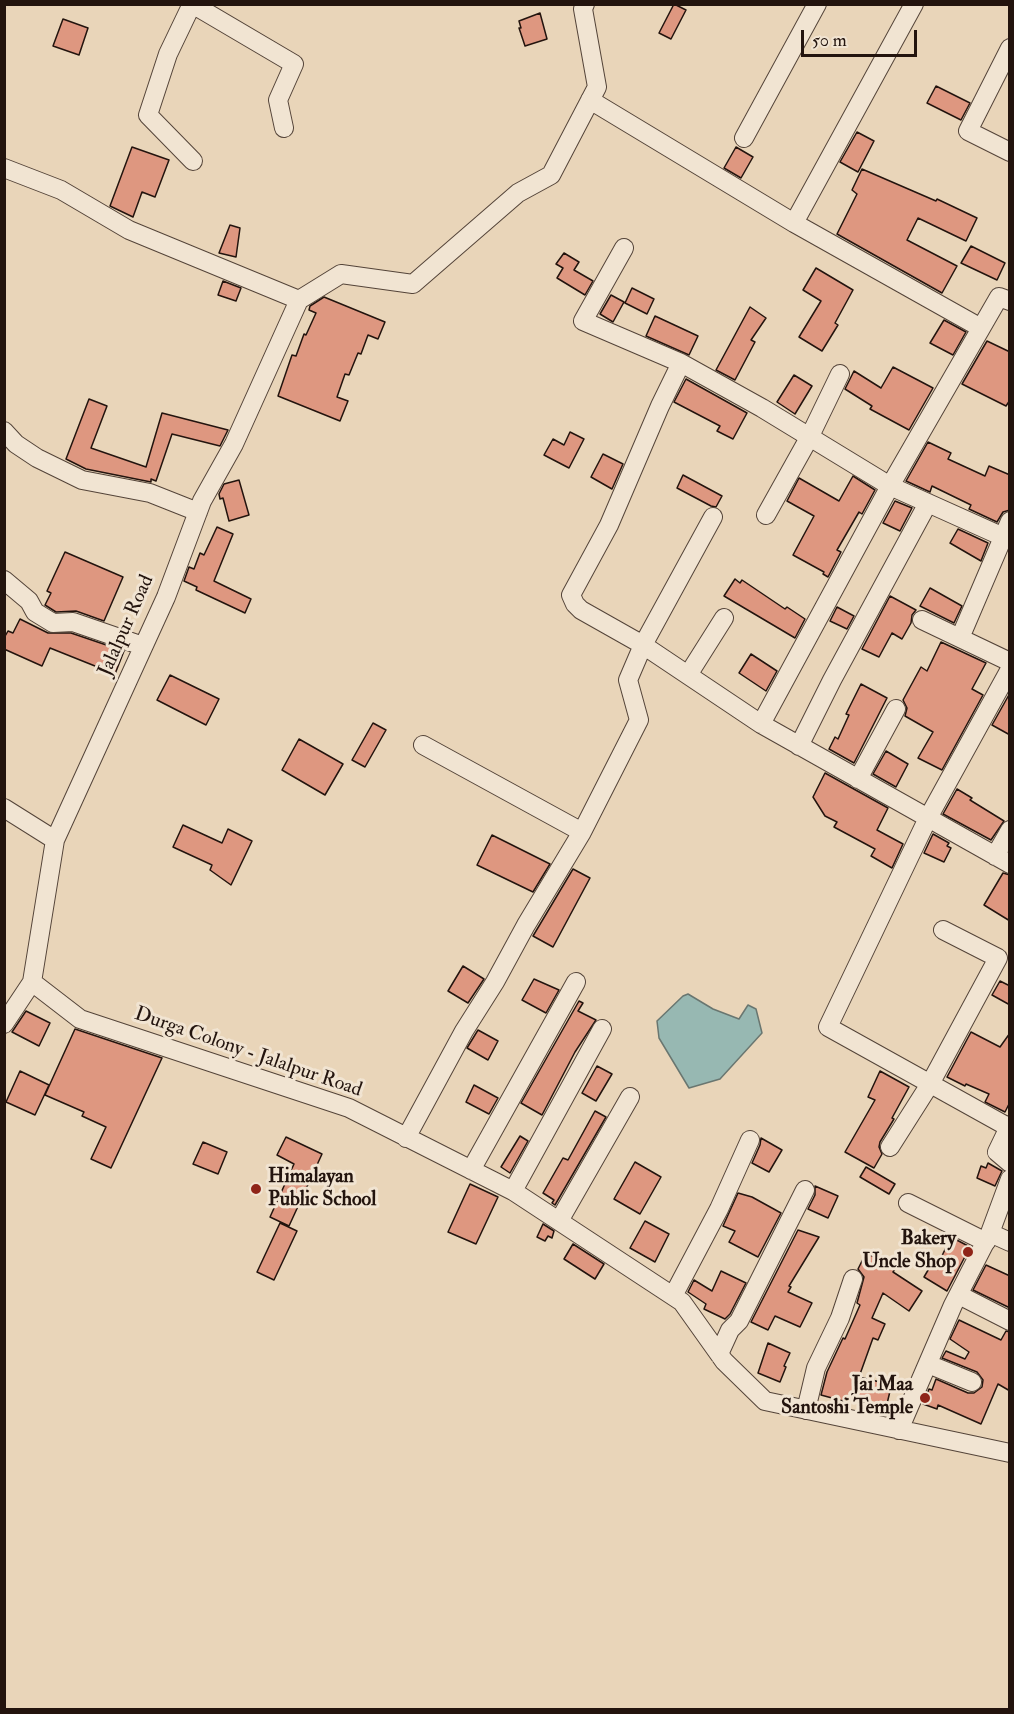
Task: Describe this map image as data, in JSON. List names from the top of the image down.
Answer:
{
  "streets": {
    "street": ["Jalalpur Road", "Durga Colony - Jalalpur Road"]
  },
  "crossings": [
    ["Jalalpur Road", "Durga Colony - Jalalpur Road"]
  ],
  "places": ["Himalayan Public School", "Bakery Uncle Shop", "Jai Maa Santoshi Temple"],
  "scale_bar": "50 m"
}
